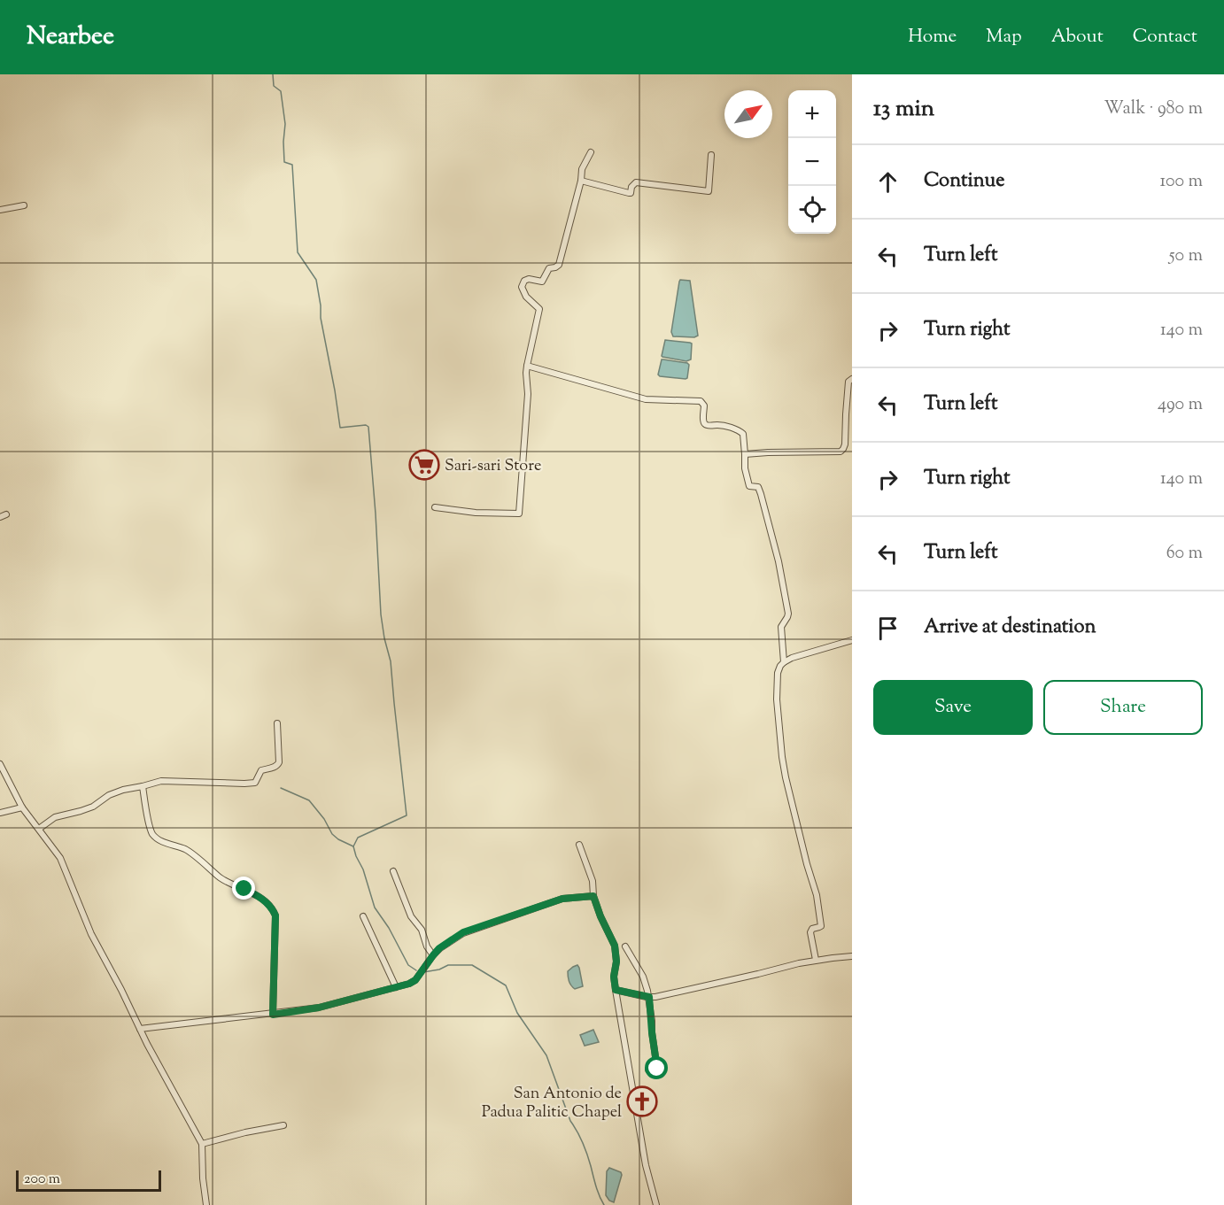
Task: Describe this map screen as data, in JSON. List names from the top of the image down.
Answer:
{
  "places": {
    "supermarket": ["Sari-sari Store"],
    "church": ["San Antonio de Padua Palitic Chapel"]
  },
  "scale_bar": "200 m",
  "north": "top right",
  "page": {
    "header": "Nearbee",
    "nav": [
      "Home",
      "Map",
      "About",
      "Contact"
    ],
    "heading": ["13 min", "Walk · 980 m"],
    "map_buttons": ["+", "−"],
    "list": [
      ["Continue", "100 m"],
      ["Turn left", "50 m"],
      ["Turn right", "140 m"],
      ["Turn left", "490 m"],
      ["Turn right", "140 m"],
      ["Turn left", "60 m"],
      "Arrive at destination"
    ],
    "buttons": ["Save", "Share"],
    "scale": "200 m"
  }
}
